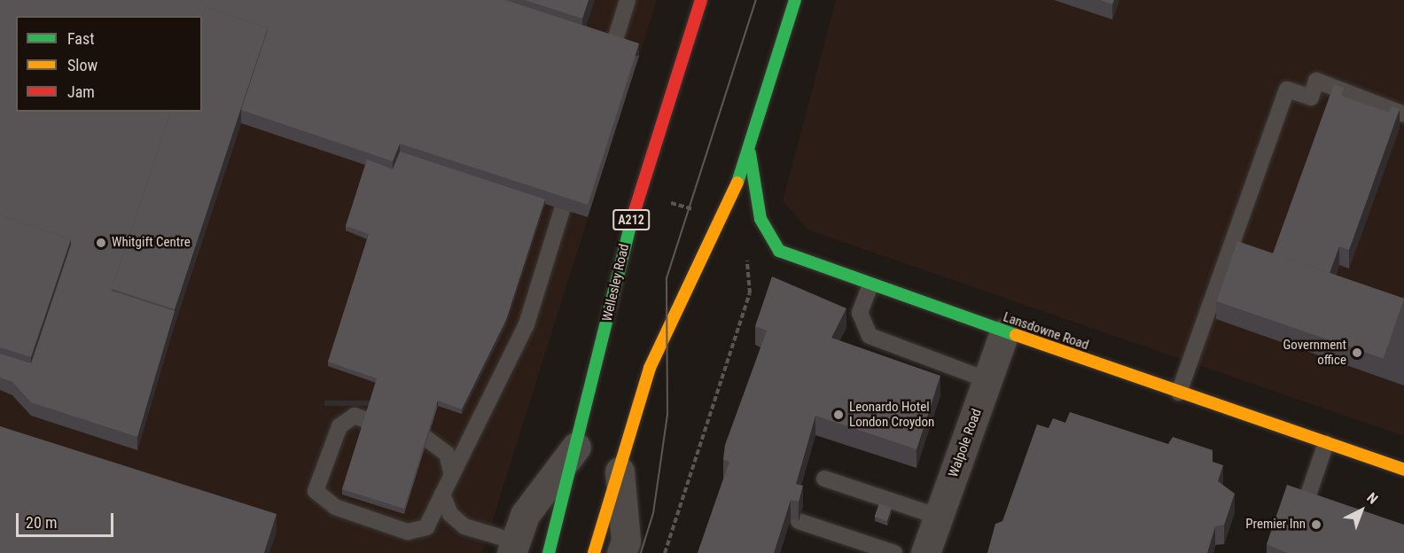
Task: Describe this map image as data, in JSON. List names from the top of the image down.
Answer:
{
  "streets": {
    "main road": ["A212", "Wellesley Road", "Lansdowne Road"],
    "street": ["Walpole Road"]
  },
  "crossings": [
    ["A212", "Wellesley Road"],
    ["Lansdowne Road", "Walpole Road"]
  ],
  "places": [
    "Whitgift Centre",
    "Government office",
    "Leonardo Hotel London Croydon",
    "Premier Inn"
  ],
  "legend": ["Fast", "Slow", "Jam"],
  "scale_bar": "20 m",
  "north": "top right"
}
